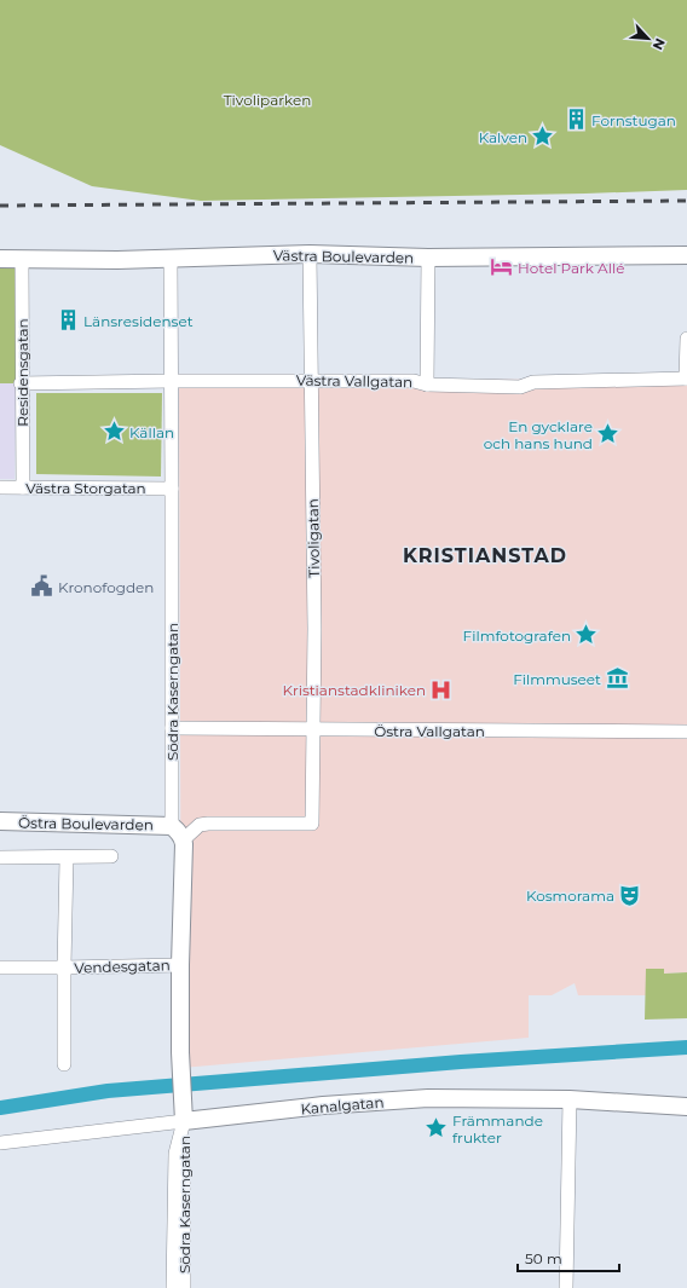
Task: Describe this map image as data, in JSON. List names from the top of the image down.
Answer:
{
  "streets": {
    "street": [
      "Västra Boulevarden",
      "Residensgatan",
      "Västra Vallgatan",
      "Västra Storgatan",
      "Tivoligatan",
      "Södra Kaserngatan",
      "Östra Vallgatan",
      "Östra Boulevarden",
      "Vendesgatan",
      "Kanalgatan"
    ]
  },
  "crossings": [
    ["Västra Boulevarden", "Residensgatan"],
    ["Västra Boulevarden", "Tivoligatan"],
    ["Västra Boulevarden", "Södra Kaserngatan"],
    ["Residensgatan", "Västra Vallgatan"],
    ["Residensgatan", "Västra Storgatan"],
    ["Västra Vallgatan", "Tivoligatan"],
    ["Västra Vallgatan", "Södra Kaserngatan"],
    ["Västra Storgatan", "Södra Kaserngatan"],
    ["Tivoligatan", "Södra Kaserngatan"],
    ["Tivoligatan", "Östra Vallgatan"],
    ["Södra Kaserngatan", "Östra Vallgatan"],
    ["Södra Kaserngatan", "Östra Boulevarden"],
    ["Södra Kaserngatan", "Vendesgatan"],
    ["Södra Kaserngatan", "Kanalgatan"]
  ],
  "districts": ["KRISTIANSTAD"],
  "parks": ["Tivoliparken"],
  "places": {
    "building": ["Fornstugan", "Länsresidenset"],
    "place": [
      "Kalven",
      "Källan",
      "En gycklare och hans hund",
      "Filmfotografen",
      "Främmande frukter"
    ],
    "hotel": ["Hotel Park Allé"],
    "public building": ["Kronofogden"],
    "museum": ["Filmmuseet"],
    "hospital": ["Kristianstadkliniken"],
    "theatre": ["Kosmorama"]
  },
  "scale_bar": "50 m",
  "north": "bottom right"
}
